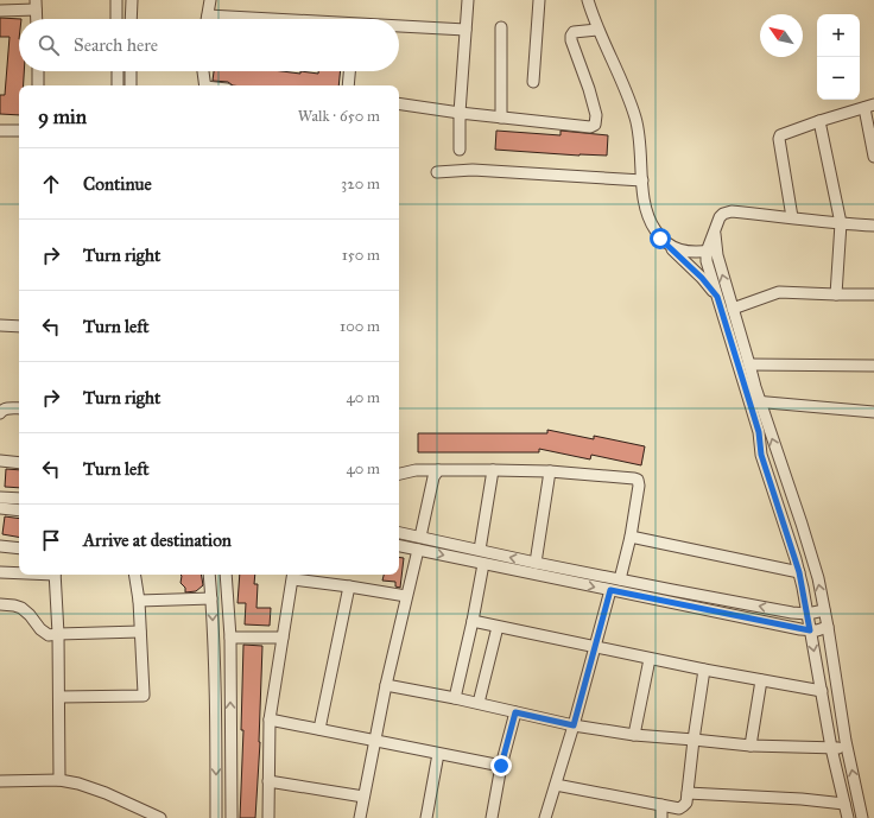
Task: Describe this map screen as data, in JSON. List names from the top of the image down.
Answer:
{
  "north": "top left",
  "page": {
    "map_buttons": ["+", "−"],
    "search": "Search here",
    "heading": ["9 min", "Walk · 650 m"],
    "list": [
      ["Continue", "320 m"],
      ["Turn right", "150 m"],
      ["Turn left", "100 m"],
      ["Turn right", "40 m"],
      ["Turn left", "40 m"],
      "Arrive at destination"
    ]
  }
}
